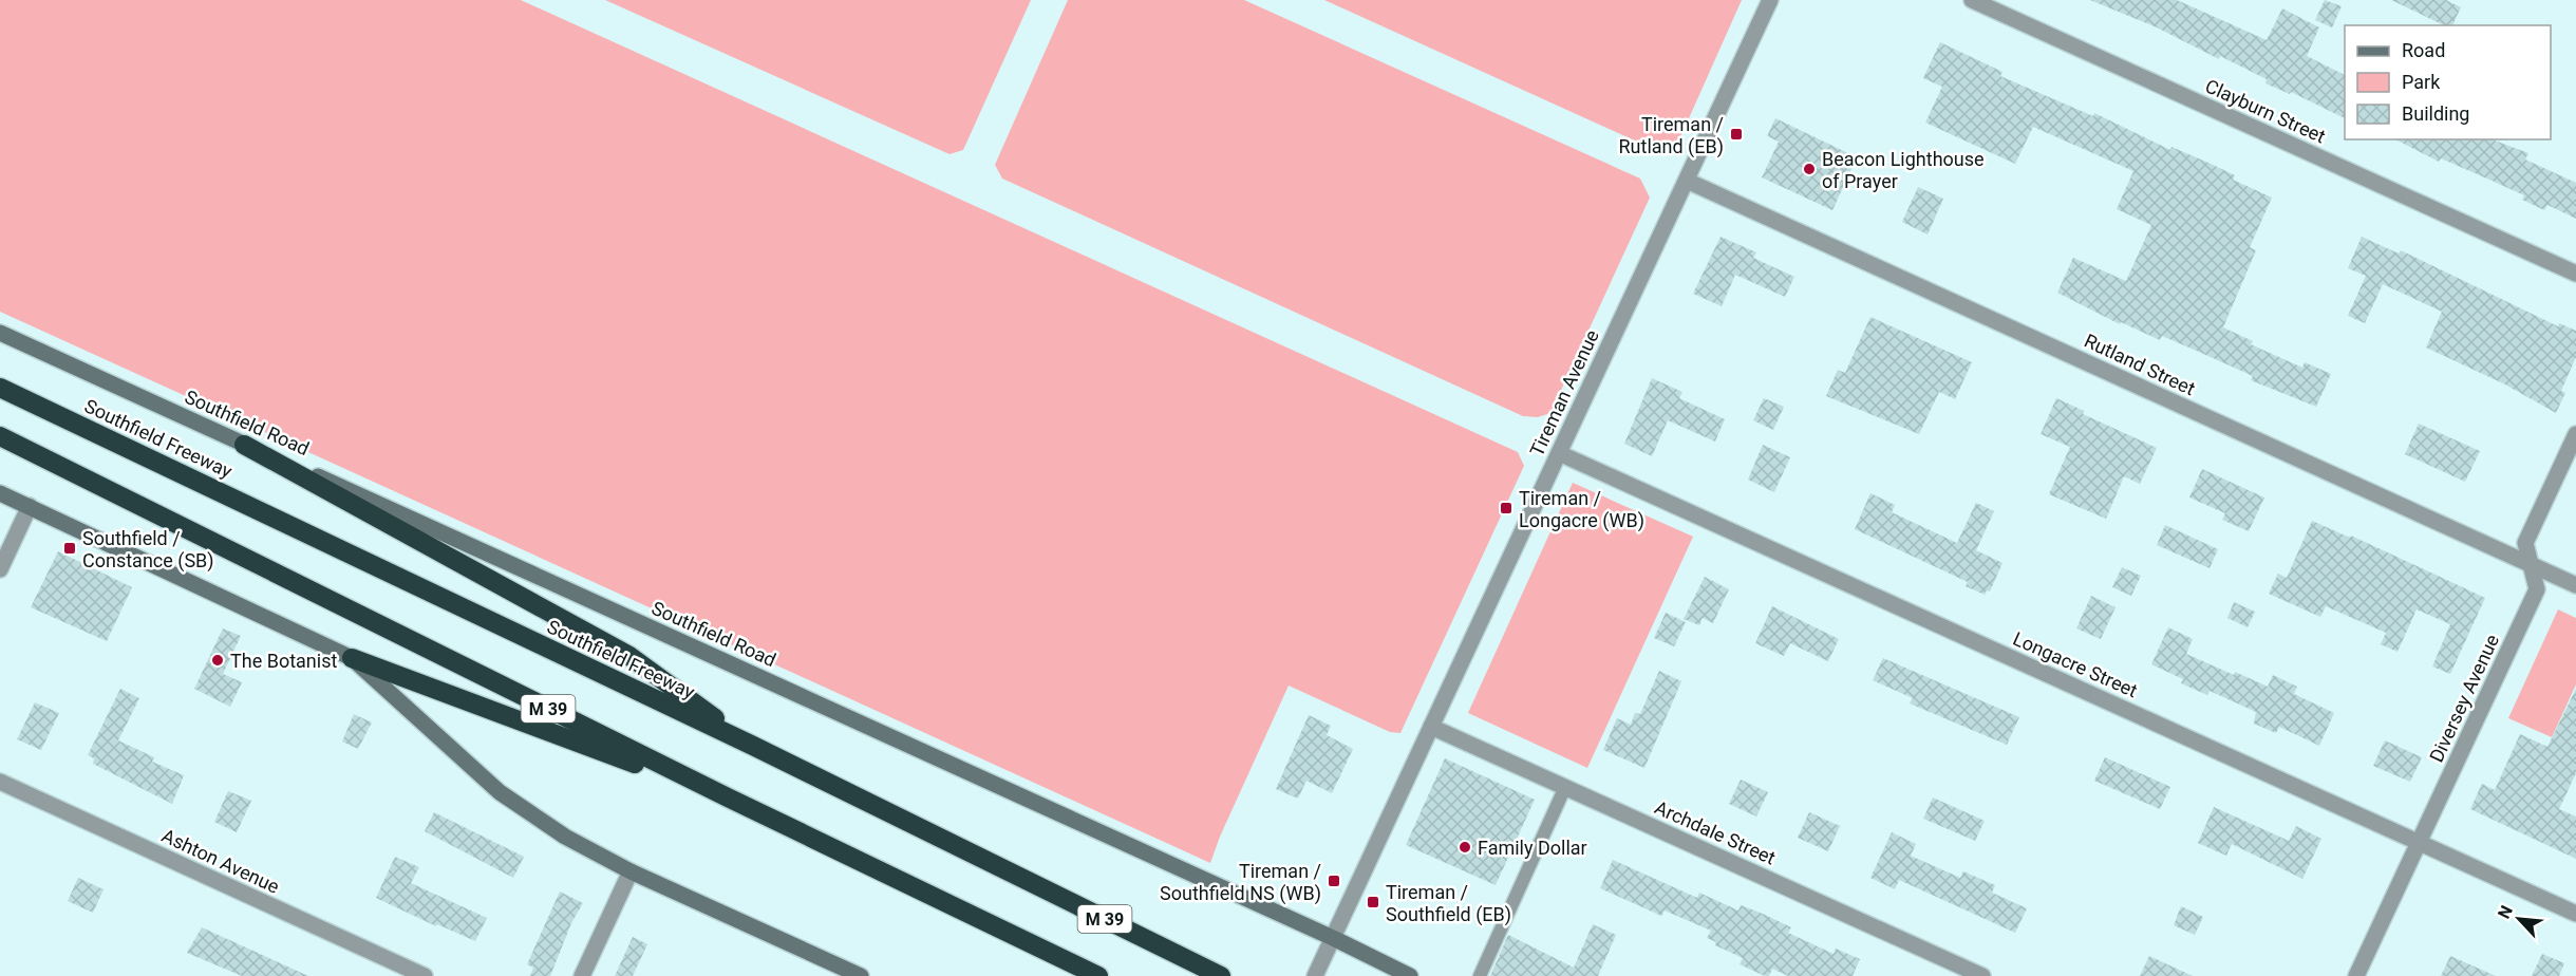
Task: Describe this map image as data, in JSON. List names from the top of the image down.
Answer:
{
  "streets": {
    "highway": ["Southfield Freeway", "M 39"],
    "main road": ["Southfield Road"],
    "street": [
      "Clayburn Street",
      "Rutland Street",
      "Tireman Avenue",
      "Longacre Street",
      "Diversey Avenue",
      "Archdale Street",
      "Ashton Avenue"
    ]
  },
  "crossings": [
    ["Rutland Street", "Tireman Avenue"],
    ["Rutland Street", "Diversey Avenue"],
    ["Tireman Avenue", "Southfield Road"],
    ["Tireman Avenue", "Longacre Street"],
    ["Tireman Avenue", "Archdale Street"],
    ["Longacre Street", "Diversey Avenue"]
  ],
  "places": {
    "transit": [
      "Tireman / Rutland (EB)",
      "Tireman / Longacre (WB)",
      "Southfield / Constance (SB)",
      "Tireman / Southfield NS (WB)",
      "Tireman / Southfield (EB)"
    ],
    "other": ["Beacon Lighthouse of Prayer", "The Botanist", "Family Dollar"]
  },
  "legend": ["Road", "Park", "Building"],
  "north": "top left"
}
